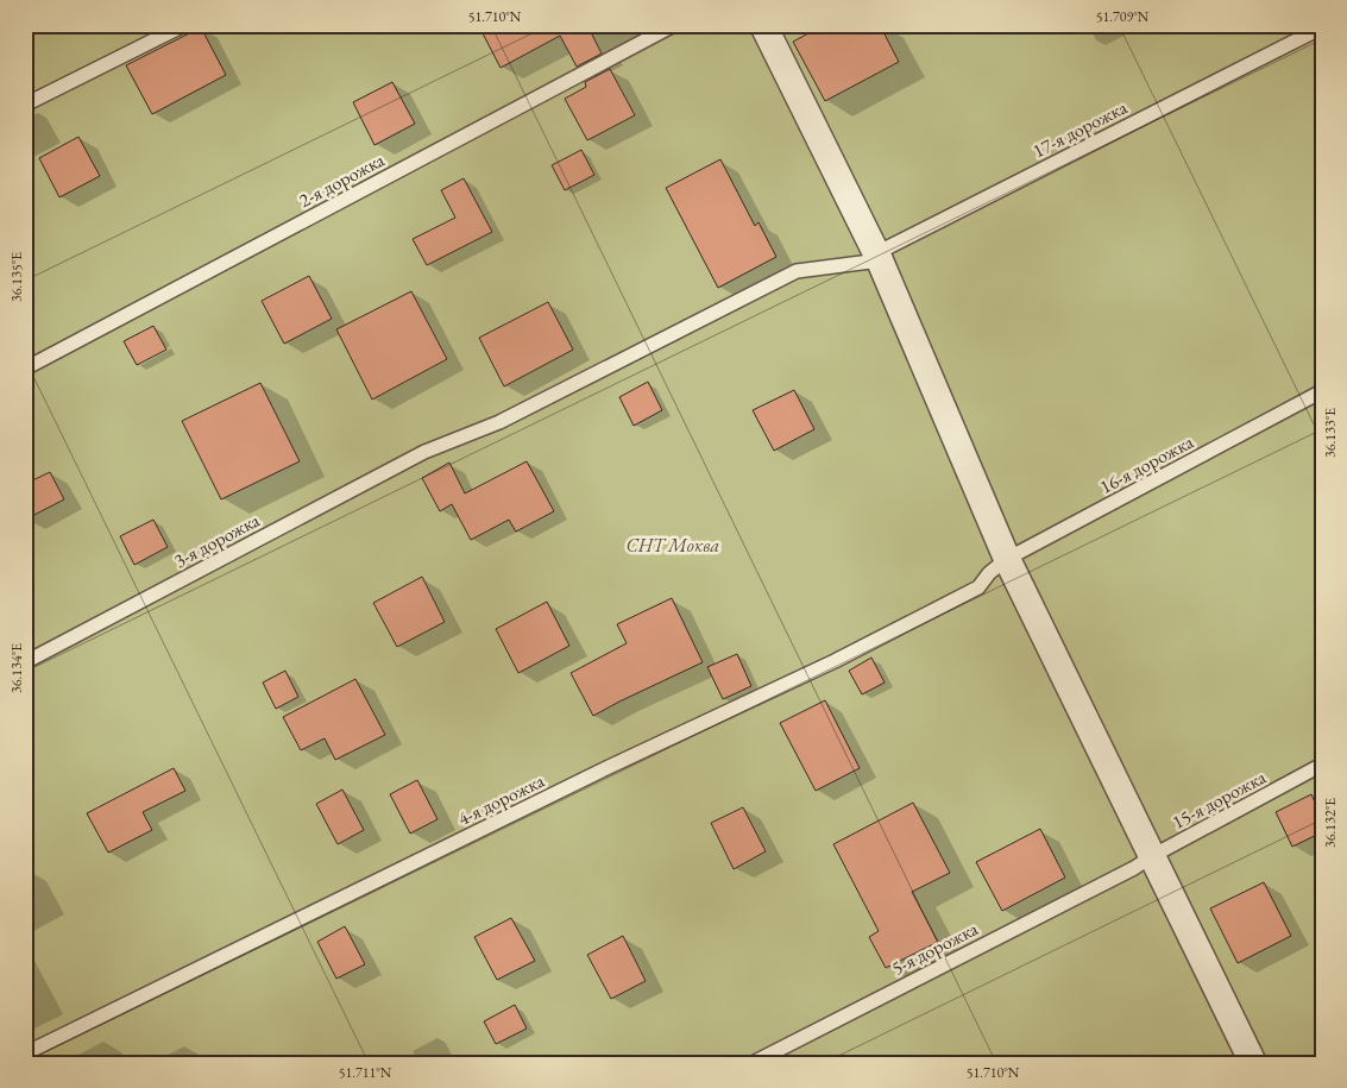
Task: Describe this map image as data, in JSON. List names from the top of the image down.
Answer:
{
  "streets": {
    "lane": [
      "17-я дорожка",
      "2-я дорожка",
      "16-я дорожка",
      "3-я дорожка",
      "4-я дорожка",
      "15-я дорожка",
      "5-я дорожка"
    ]
  },
  "crossings": [
    ["17-я дорожка", "3-я дорожка"],
    ["16-я дорожка", "4-я дорожка"],
    ["15-я дорожка", "5-я дорожка"]
  ],
  "parks": ["СНТ Моква"],
  "coordinates": [
    "51.710°N",
    "51.709°N",
    "36.135°E",
    "36.133°E",
    "36.134°E",
    "36.132°E",
    "51.711°N"
  ]
}
